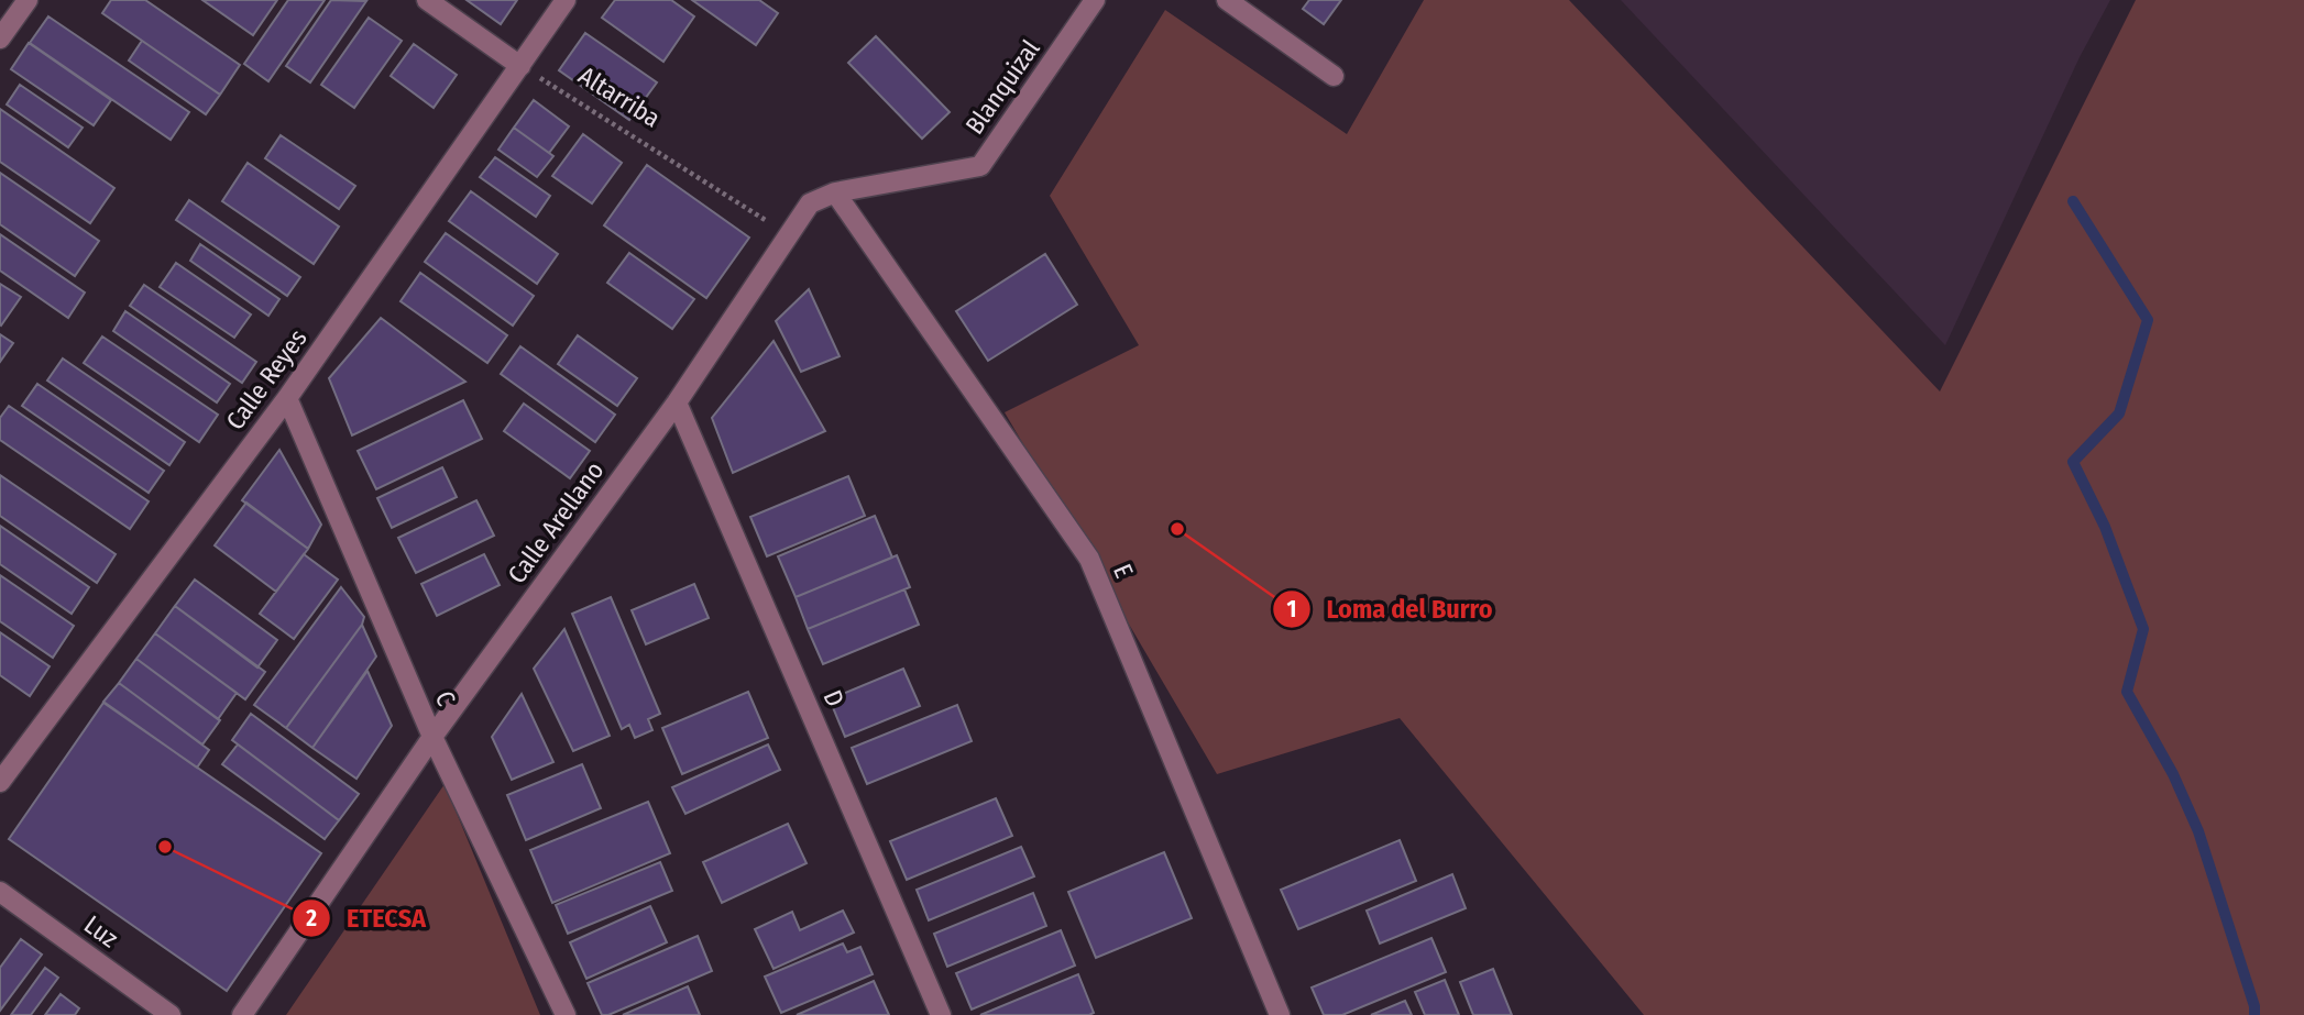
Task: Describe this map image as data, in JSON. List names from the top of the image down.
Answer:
{
  "streets": {
    "street": [
      "Blanquizal",
      "Calle Reyes",
      "Calle Arellano",
      "E",
      "C",
      "D",
      "Luz"
    ],
    "path": ["Altarriba"]
  },
  "crossings": [
    ["Blanquizal", "Calle Arellano"],
    ["Altarriba", "Calle Reyes"],
    ["Altarriba", "Calle Arellano"],
    ["Calle Reyes", "C"],
    ["Calle Arellano", "E"],
    ["Calle Arellano", "C"],
    ["Calle Arellano", "D"]
  ],
  "places": ["Loma del Burro", "ETECSA"]
}
